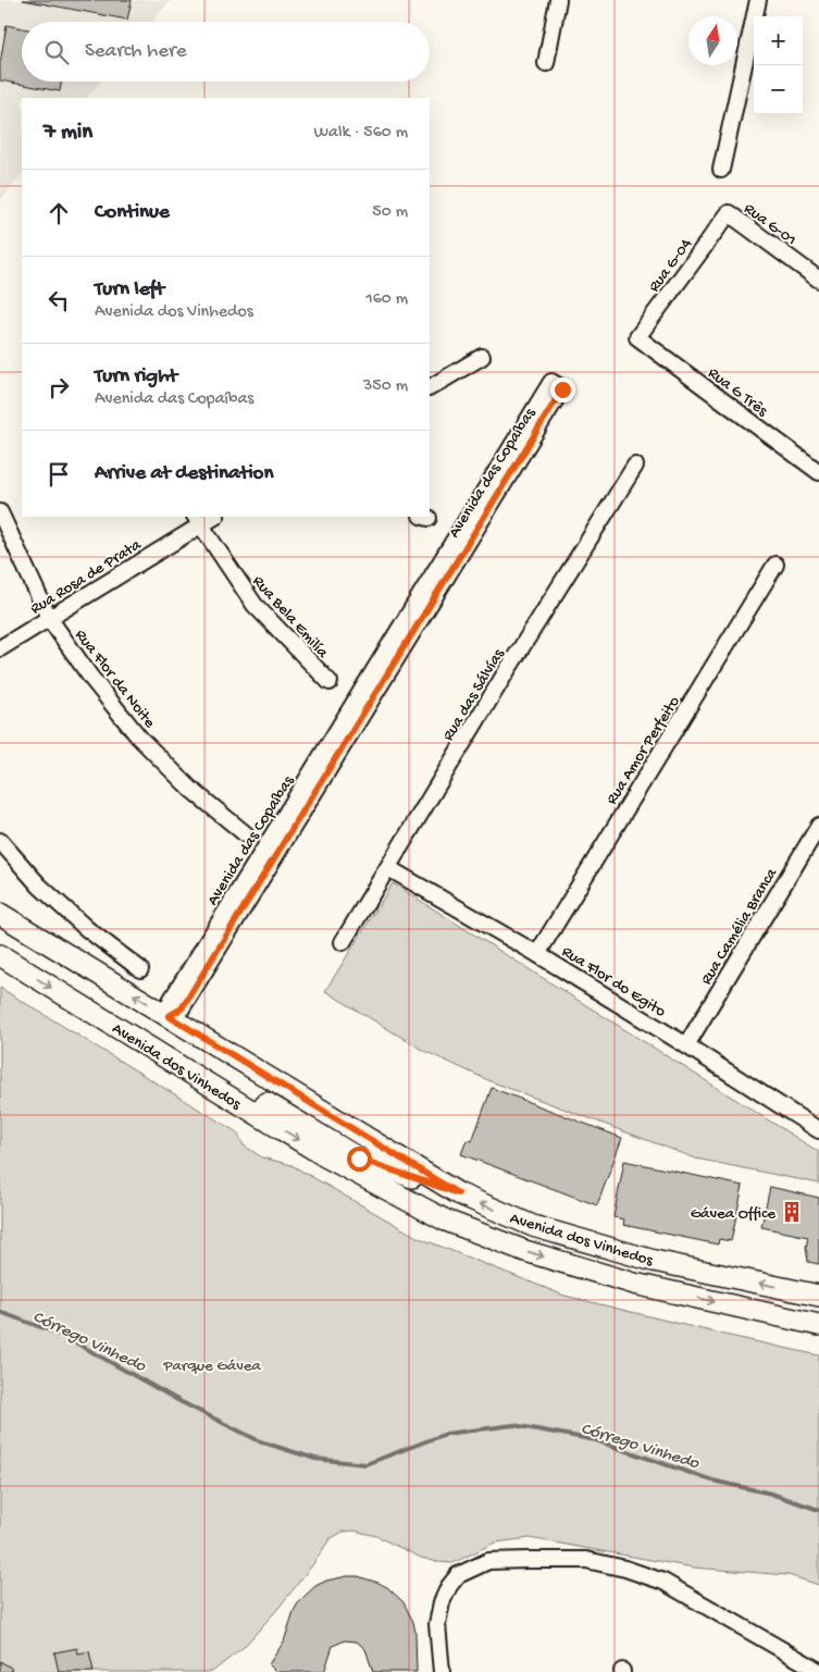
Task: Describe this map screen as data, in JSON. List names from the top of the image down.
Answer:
{
  "streets": {
    "main road": ["Avenida dos Vinhedos"],
    "street": [
      "Rua G-01",
      "Rua G-04",
      "Rua G Três",
      "Avenida das Copaíbas",
      "Rua Rosa de Prata",
      "Rua Bela Emilía",
      "Rua Flor da Noite",
      "Rua das Sálvías",
      "Rua Amor Perfeito",
      "Rua Camélia Branca",
      "Rua Flor do Egito"
    ]
  },
  "crossings": [
    ["Rua G-01", "Rua G-04"],
    ["Rua G-04", "Rua G Três"],
    ["Avenida das Copaíbas", "Avenida dos Vinhedos"],
    ["Rua Rosa de Prata", "Rua Bela Emilía"],
    ["Rua Rosa de Prata", "Rua Flor da Noite"],
    ["Rua das Sálvías", "Rua Flor do Egito"],
    ["Rua Amor Perfeito", "Rua Flor do Egito"],
    ["Rua Camélia Branca", "Rua Flor do Egito"]
  ],
  "water": ["Córrego Vinhedo"],
  "parks": ["Parque Gávea"],
  "places": {
    "building": ["Gávea Office"]
  },
  "north": "top",
  "page": {
    "map_buttons": ["+", "−"],
    "search": "Search here",
    "heading": ["7 min", "Walk · 560 m"],
    "list": [
      ["Continue", "50 m"],
      ["Turn left", "Avenida dos Vinhedos", "160 m"],
      ["Turn right", "Avenida das Copaíbas", "350 m"],
      "Arrive at destination"
    ]
  }
}
